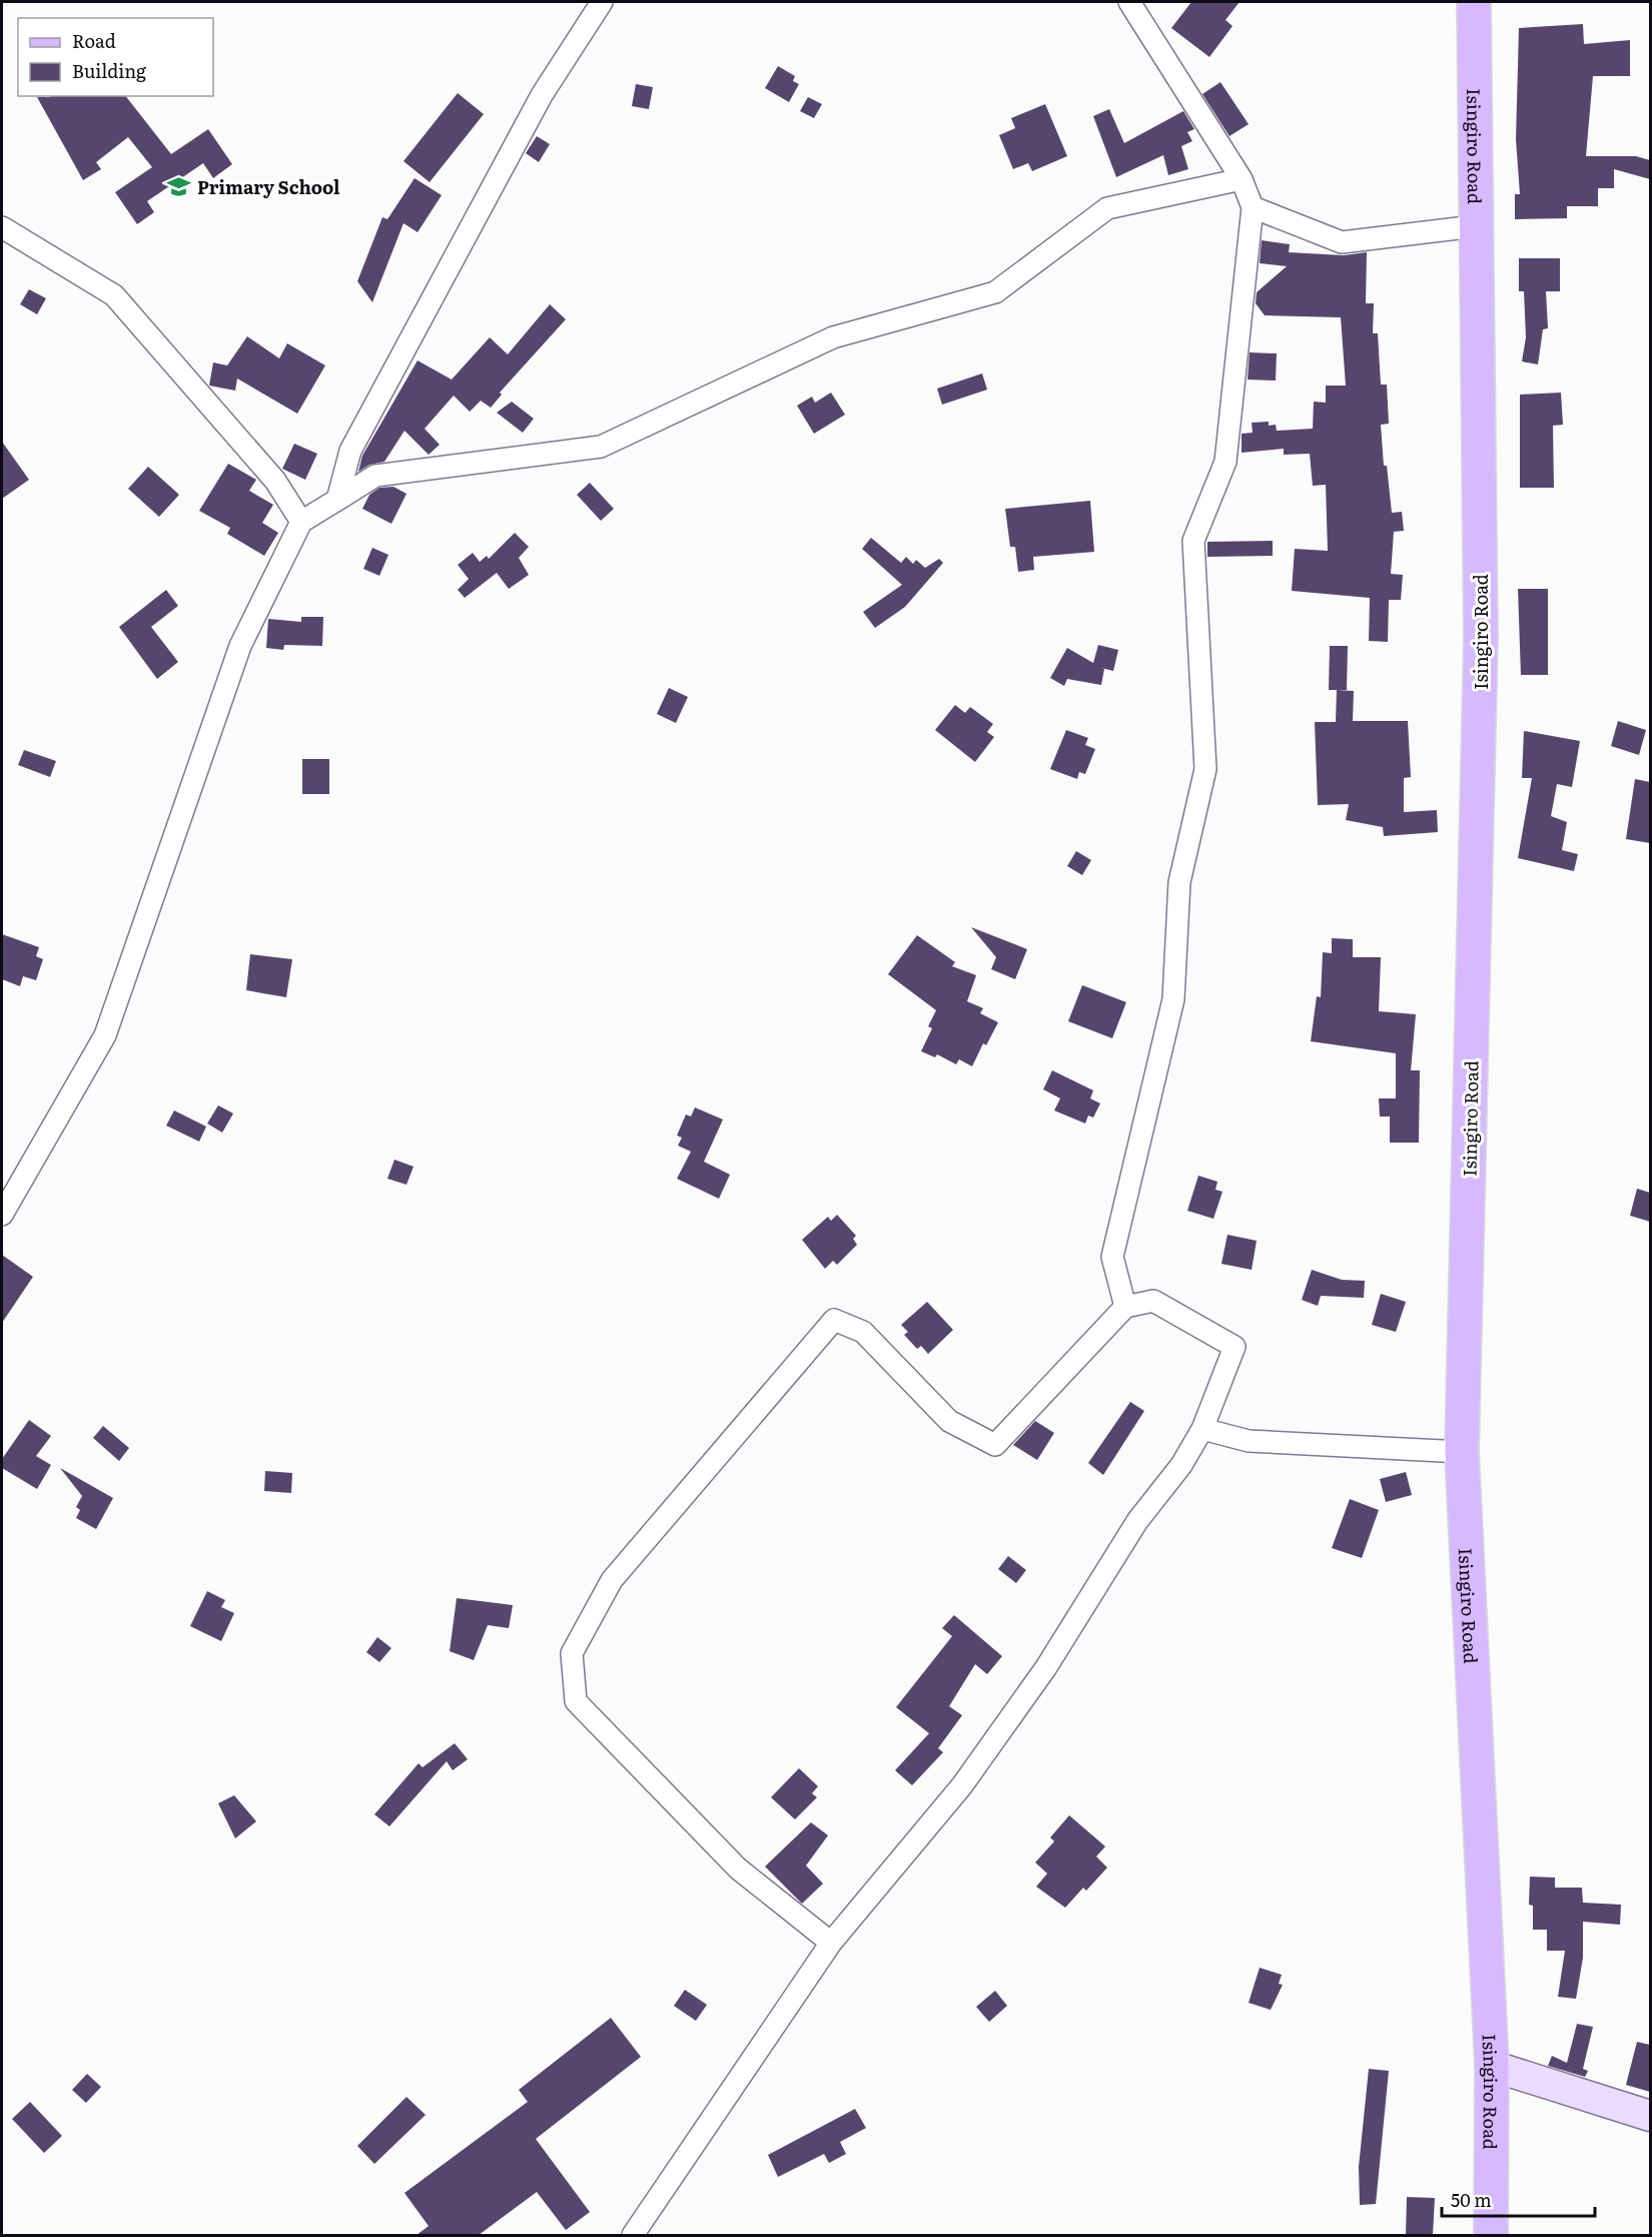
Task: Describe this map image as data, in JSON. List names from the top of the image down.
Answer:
{
  "streets": {
    "main road": ["Isingiro Road"]
  },
  "places": {
    "school or university": ["Primary School"]
  },
  "legend": ["Road", "Building"],
  "scale_bar": "50 m"
}
